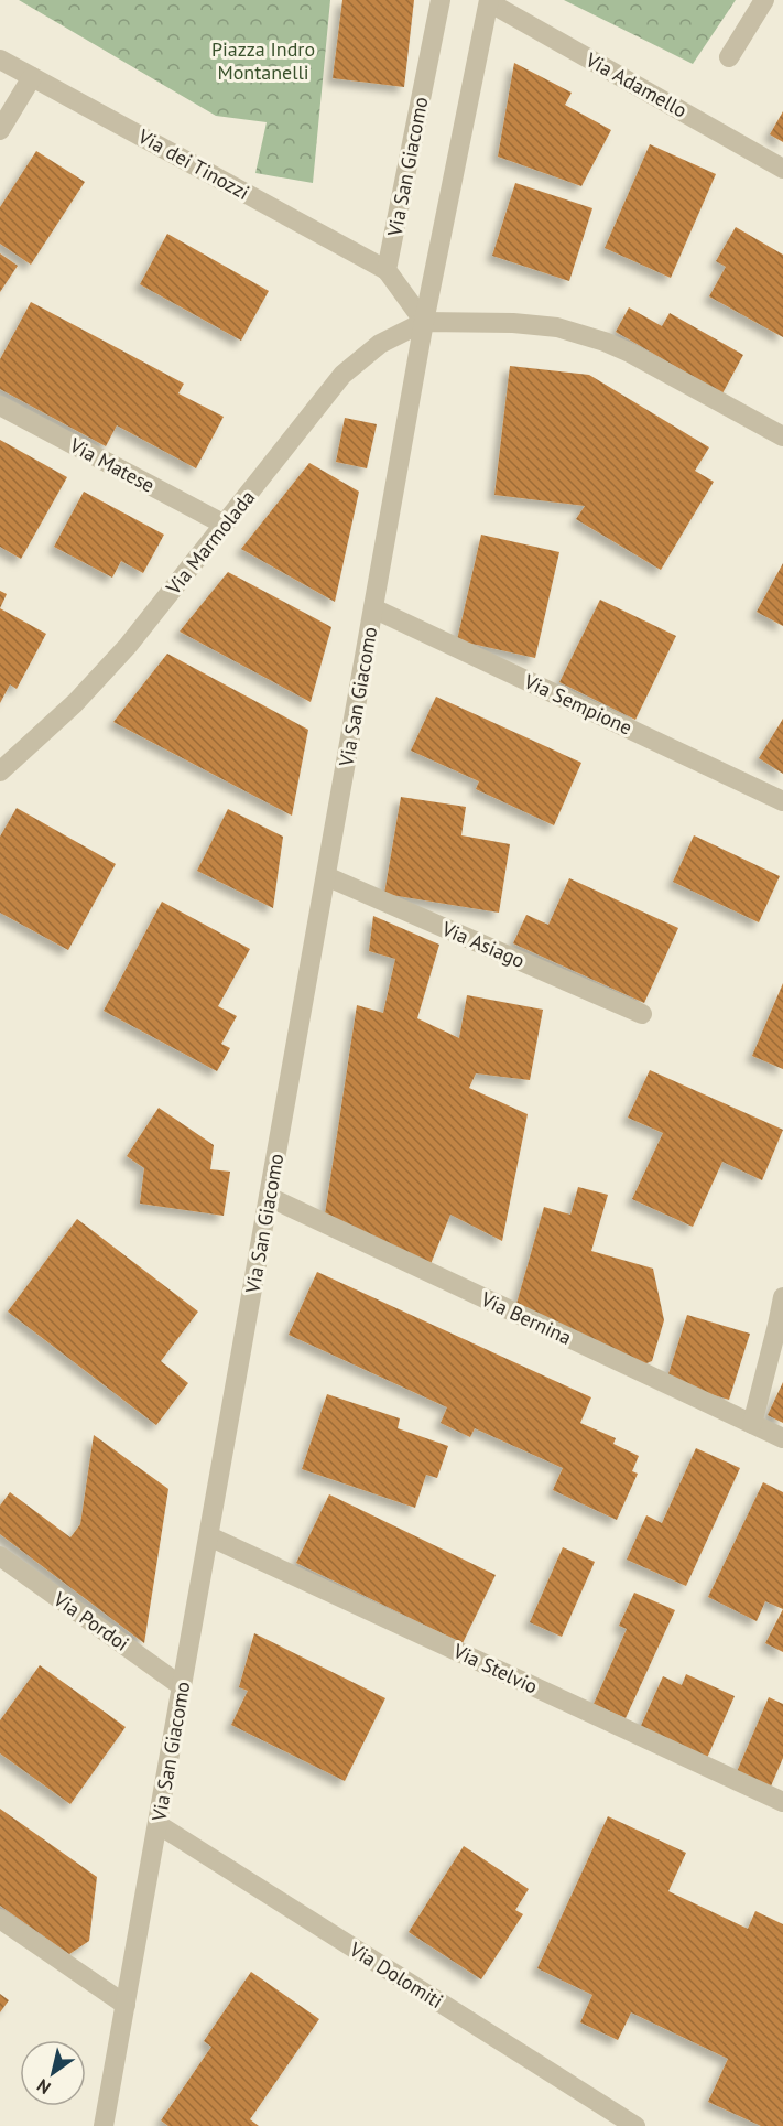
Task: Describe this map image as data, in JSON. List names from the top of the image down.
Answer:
{
  "streets": {
    "street": [
      "Via Adamello",
      "Via dei Tinozzi",
      "Via San Giacomo",
      "Via Matese",
      "Via Marmolada",
      "Via Sempione",
      "Via Asiago",
      "Via Bernina",
      "Via Pordoi",
      "Via Stelvio",
      "Via Dolomiti"
    ]
  },
  "crossings": [
    ["Via Adamello", "Via San Giacomo"],
    ["Via dei Tinozzi", "Via San Giacomo"],
    ["Via San Giacomo", "Via Marmolada"],
    ["Via San Giacomo", "Via Sempione"],
    ["Via San Giacomo", "Via Asiago"],
    ["Via San Giacomo", "Via Bernina"],
    ["Via San Giacomo", "Via Pordoi"],
    ["Via San Giacomo", "Via Stelvio"],
    ["Via San Giacomo", "Via Dolomiti"],
    ["Via Matese", "Via Marmolada"]
  ],
  "parks": ["Piazza Indro Montanelli"],
  "north": "bottom left"
}
